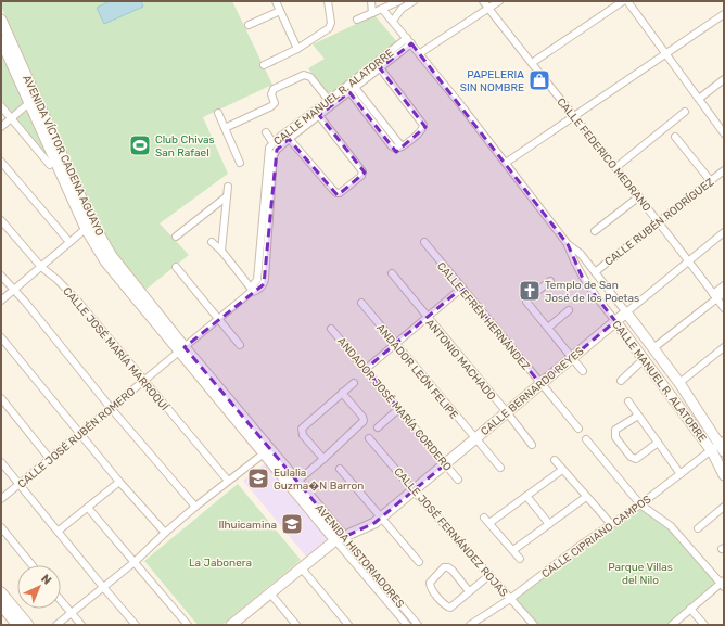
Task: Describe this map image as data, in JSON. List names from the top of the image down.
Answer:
{
  "streets": {
    "street": [
      "CALLE MANUEL R. ALATORRE",
      "CALLE FEDERICO MEDRANO",
      "AVENIDA VÍCTOR CADENA AGUAYO",
      "CALLE RUBÉN RODRÍGUEZ",
      "CALLE EFRÉN HERNÁNDEZ",
      "CALLE JOSÉ MARÍA MARROQUÍ",
      "ANTONIO MACHADO",
      "ANDADOR LEÓN FELIPE",
      "CALLE BERNARDO REYES",
      "ANDADOR JOSÉ MARÍA CORDERO",
      "CALLE JOSÉ RUBÉN ROMERO",
      "CALLE JOSÉ FERNÁNDEZ ROJAS",
      "CALLE CIPRIANO CAMPOS",
      "AVENIDA HISTORIADORES"
    ]
  },
  "crossings": [
    ["CALLE MANUEL R. ALATORRE", "CALLE RUBÉN RODRÍGUEZ"],
    ["CALLE MANUEL R. ALATORRE", "CALLE BERNARDO REYES"],
    ["CALLE MANUEL R. ALATORRE", "CALLE JOSÉ RUBÉN ROMERO"],
    ["CALLE MANUEL R. ALATORRE", "CALLE CIPRIANO CAMPOS"],
    ["CALLE FEDERICO MEDRANO", "CALLE RUBÉN RODRÍGUEZ"],
    ["CALLE FEDERICO MEDRANO", "CALLE BERNARDO REYES"],
    ["AVENIDA VÍCTOR CADENA AGUAYO", "CALLE JOSÉ RUBÉN ROMERO"],
    ["AVENIDA VÍCTOR CADENA AGUAYO", "AVENIDA HISTORIADORES"],
    ["CALLE EFRÉN HERNÁNDEZ", "CALLE BERNARDO REYES"],
    ["CALLE JOSÉ MARÍA MARROQUÍ", "CALLE JOSÉ RUBÉN ROMERO"],
    ["ANTONIO MACHADO", "CALLE BERNARDO REYES"],
    ["ANDADOR LEÓN FELIPE", "CALLE BERNARDO REYES"],
    ["CALLE BERNARDO REYES", "ANDADOR JOSÉ MARÍA CORDERO"],
    ["CALLE BERNARDO REYES", "CALLE JOSÉ FERNÁNDEZ ROJAS"],
    ["CALLE BERNARDO REYES", "AVENIDA HISTORIADORES"],
    ["CALLE JOSÉ RUBÉN ROMERO", "AVENIDA HISTORIADORES"],
    ["CALLE JOSÉ FERNÁNDEZ ROJAS", "CALLE CIPRIANO CAMPOS"]
  ],
  "parks": ["La Jabonera", "Parque Villas del Nilo"],
  "places": {
    "shop": ["PAPELERIA SIN NOMBRE"],
    "sports": ["Club Chivas San Rafael"],
    "church": ["Templo de San José de los Poetas"],
    "school or university": ["Eulalia Guzma�N Barron", "Ilhuicamina"]
  },
  "north": "top right"
}
